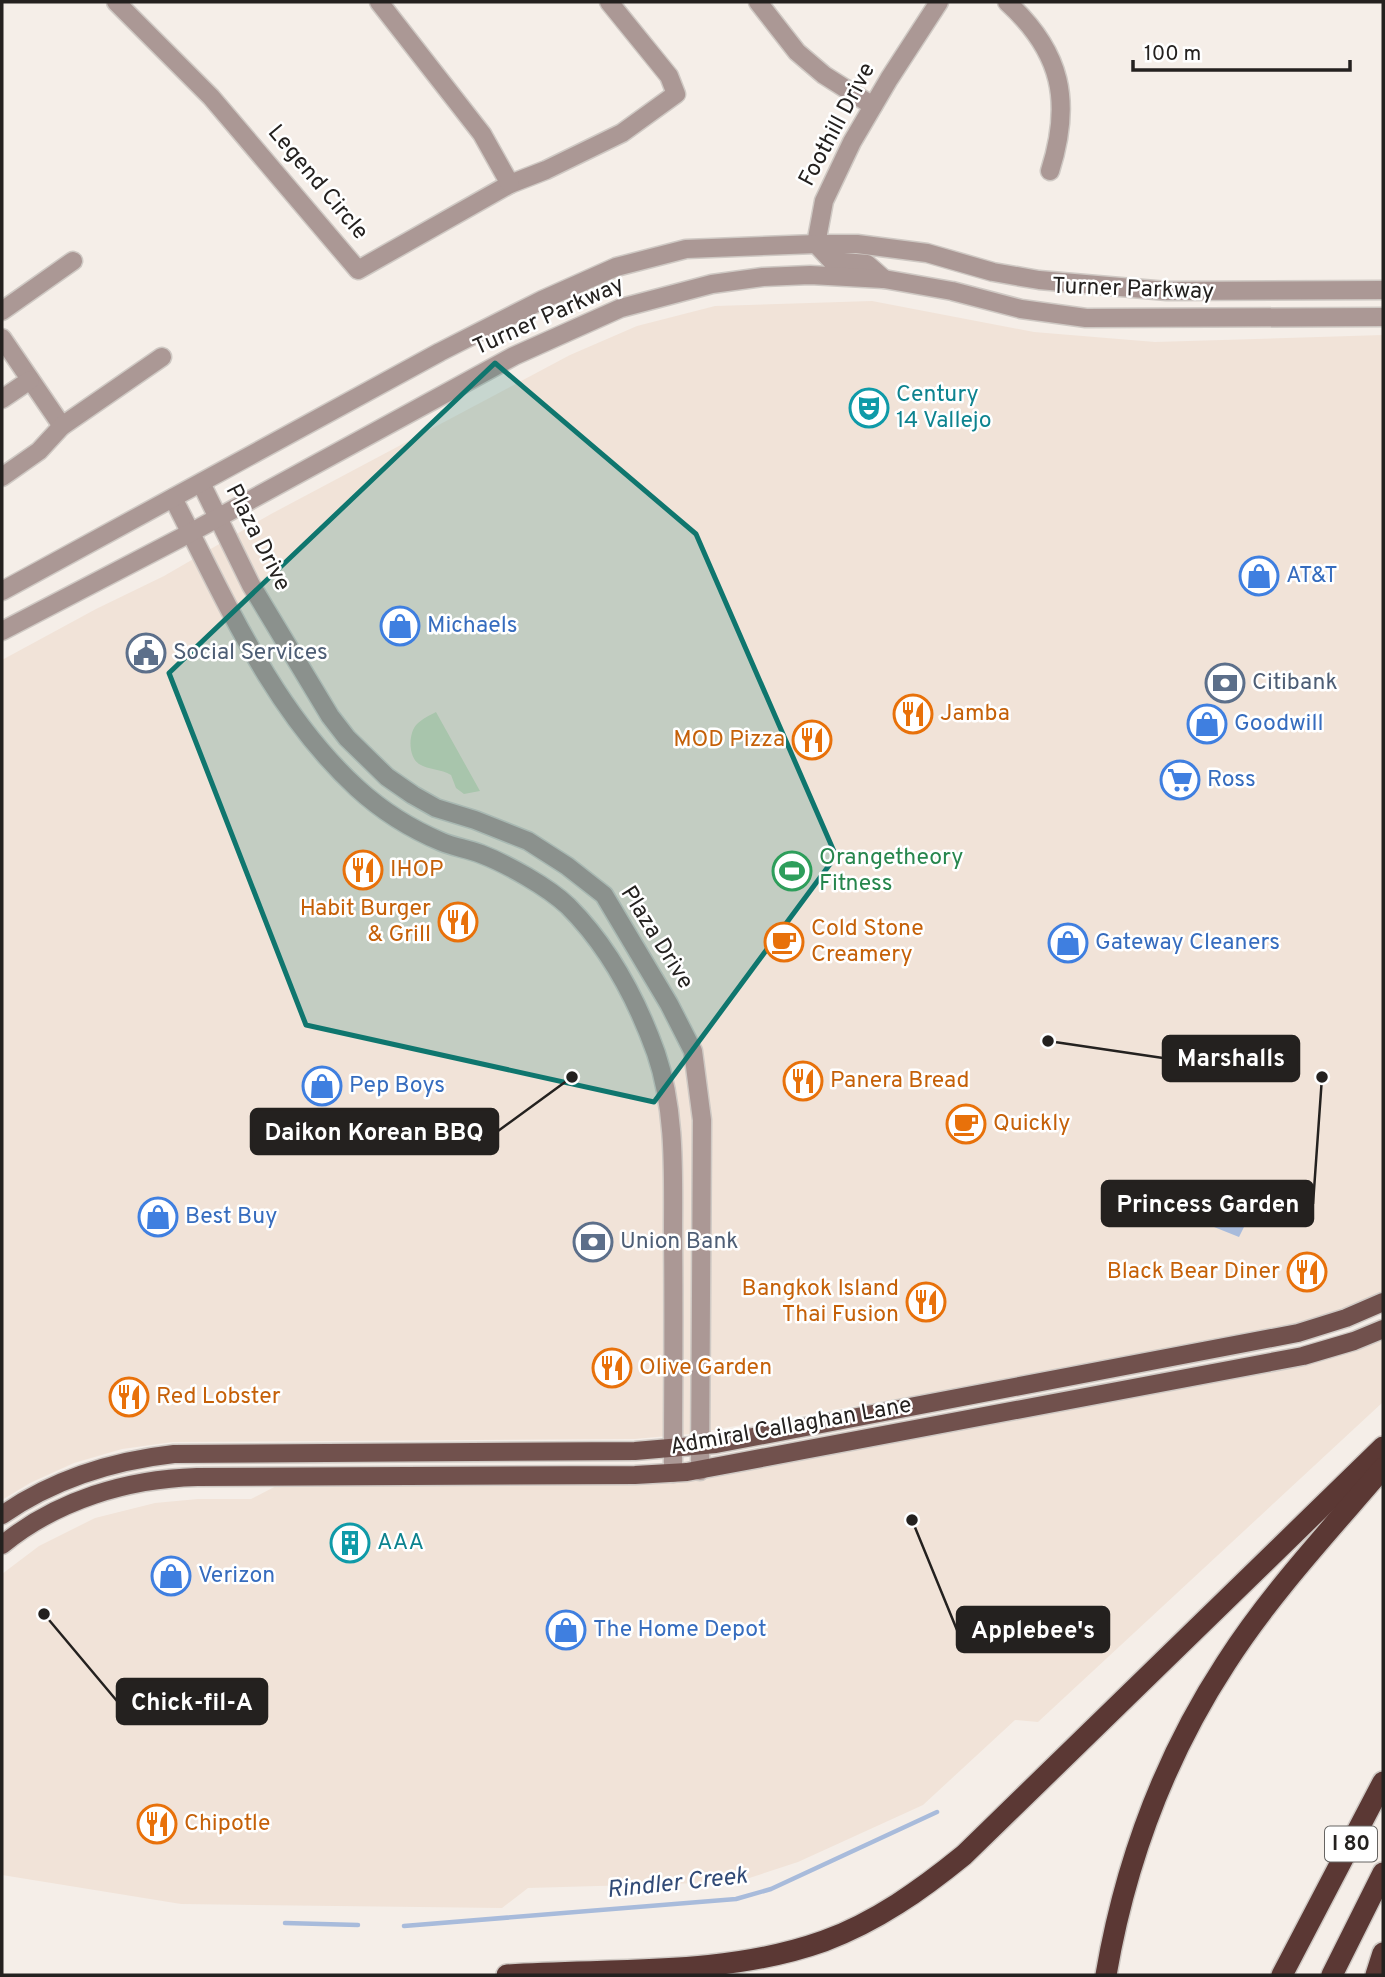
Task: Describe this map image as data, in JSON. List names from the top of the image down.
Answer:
{
  "streets": {
    "highway": ["I 80"],
    "main road": ["Admiral Callaghan Lane"],
    "street": [
      "Foothill Drive",
      "Legend Circle",
      "Turner Parkway",
      "Plaza Drive"
    ]
  },
  "crossings": [
    ["Foothill Drive", "Turner Parkway"],
    ["Turner Parkway", "Plaza Drive"],
    ["Plaza Drive", "Admiral Callaghan Lane"]
  ],
  "water": ["Rindler Creek"],
  "places": {
    "theatre": ["Century 14 Vallejo"],
    "shop": [
      "AT&T",
      "Michaels",
      "Goodwill",
      "Gateway Cleaners",
      "Pep Boys",
      "Best Buy",
      "Verizon",
      "The Home Depot"
    ],
    "public building": ["Social Services"],
    "bank": ["Citibank", "Union Bank"],
    "restaurant": [
      "Jamba",
      "MOD Pizza",
      "IHOP",
      "Habit Burger & Grill",
      "Panera Bread",
      "Black Bear Diner",
      "Bangkok Island Thai Fusion",
      "Olive Garden",
      "Red Lobster",
      "Chipotle"
    ],
    "supermarket": ["Ross"],
    "sports": ["Orangetheory Fitness"],
    "cafe": ["Cold Stone Creamery", "Quickly"],
    "other": [
      "Marshalls",
      "Daikon Korean BBQ",
      "Princess Garden",
      "Applebee's",
      "Chick-fil-A"
    ],
    "building": ["AAA"]
  },
  "scale_bar": "100 m"
}
